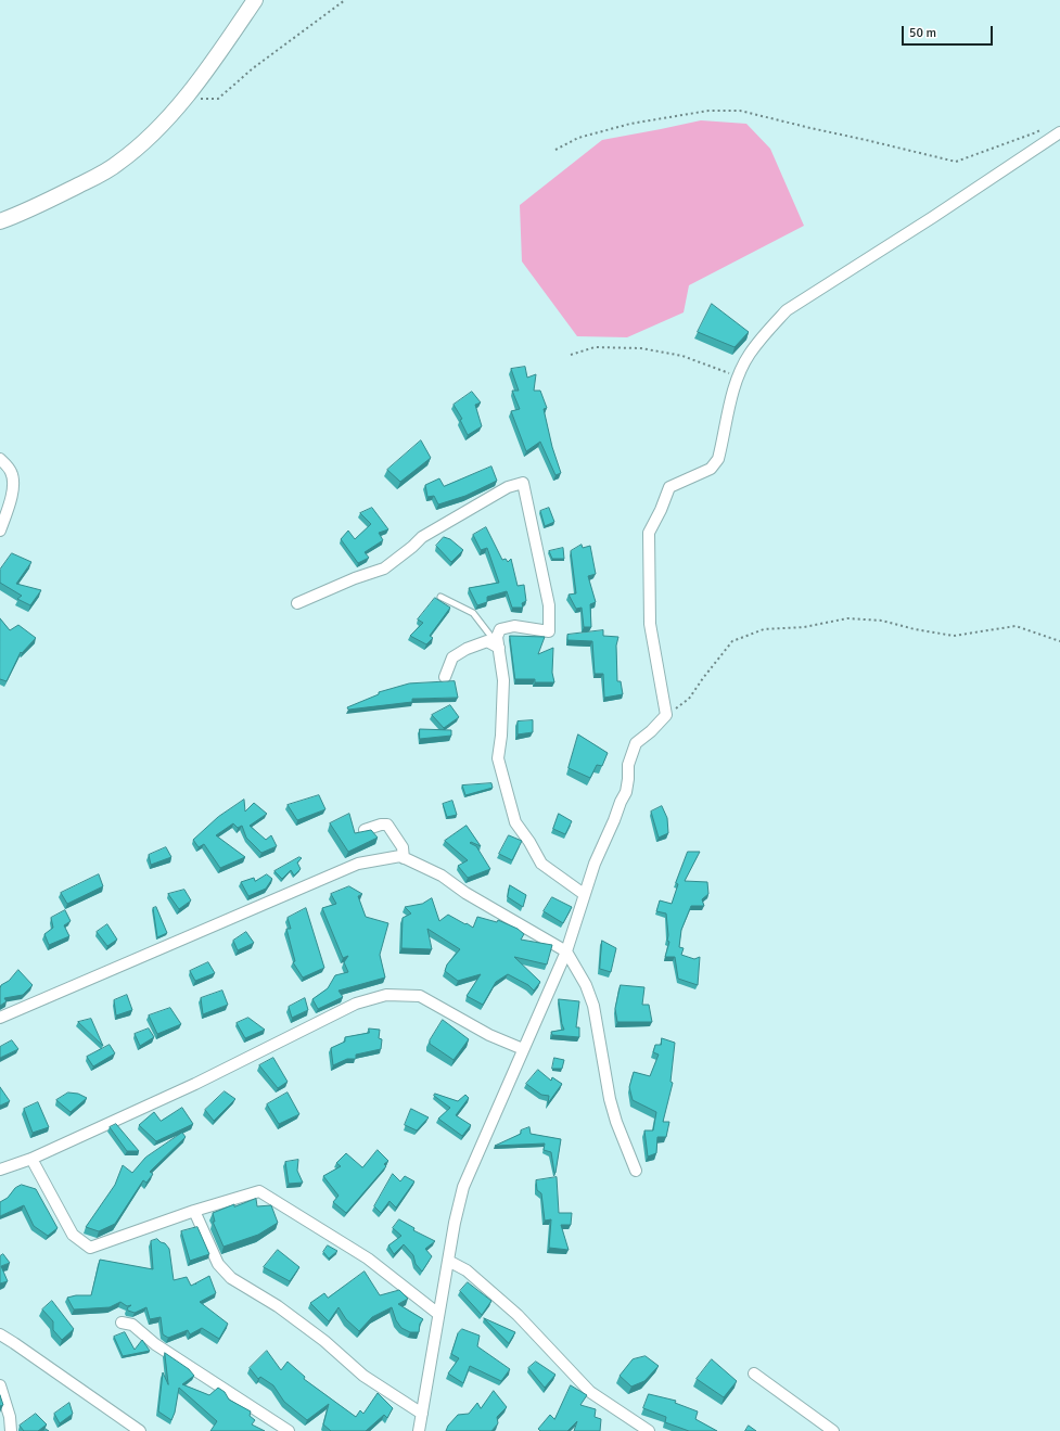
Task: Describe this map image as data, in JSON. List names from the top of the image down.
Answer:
{
  "scale_bar": "50 m"
}
